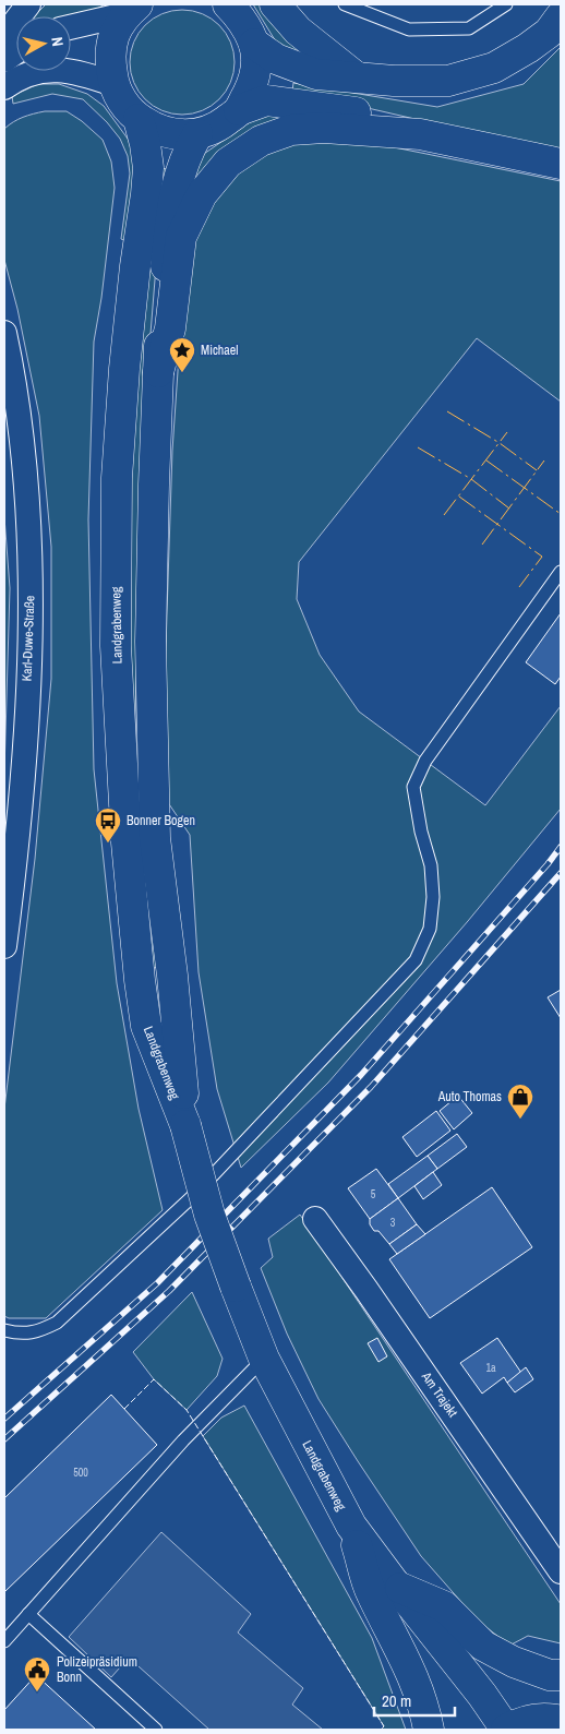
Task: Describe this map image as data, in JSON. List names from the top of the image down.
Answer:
{
  "streets": {
    "main road": ["Landgrabenweg"],
    "street": ["Karl-Duwe-Straße", "Am Trajekt"]
  },
  "places": {
    "place": ["Michael"],
    "bus stop": ["Bonner Bogen"],
    "shop": ["Auto Thomas"],
    "public building": ["Polizeipräsidium Bonn"]
  },
  "house_numbers": [
    "5",
    "3",
    "1a",
    "500"
  ],
  "scale_bar": "20 m",
  "north": "right"
}
